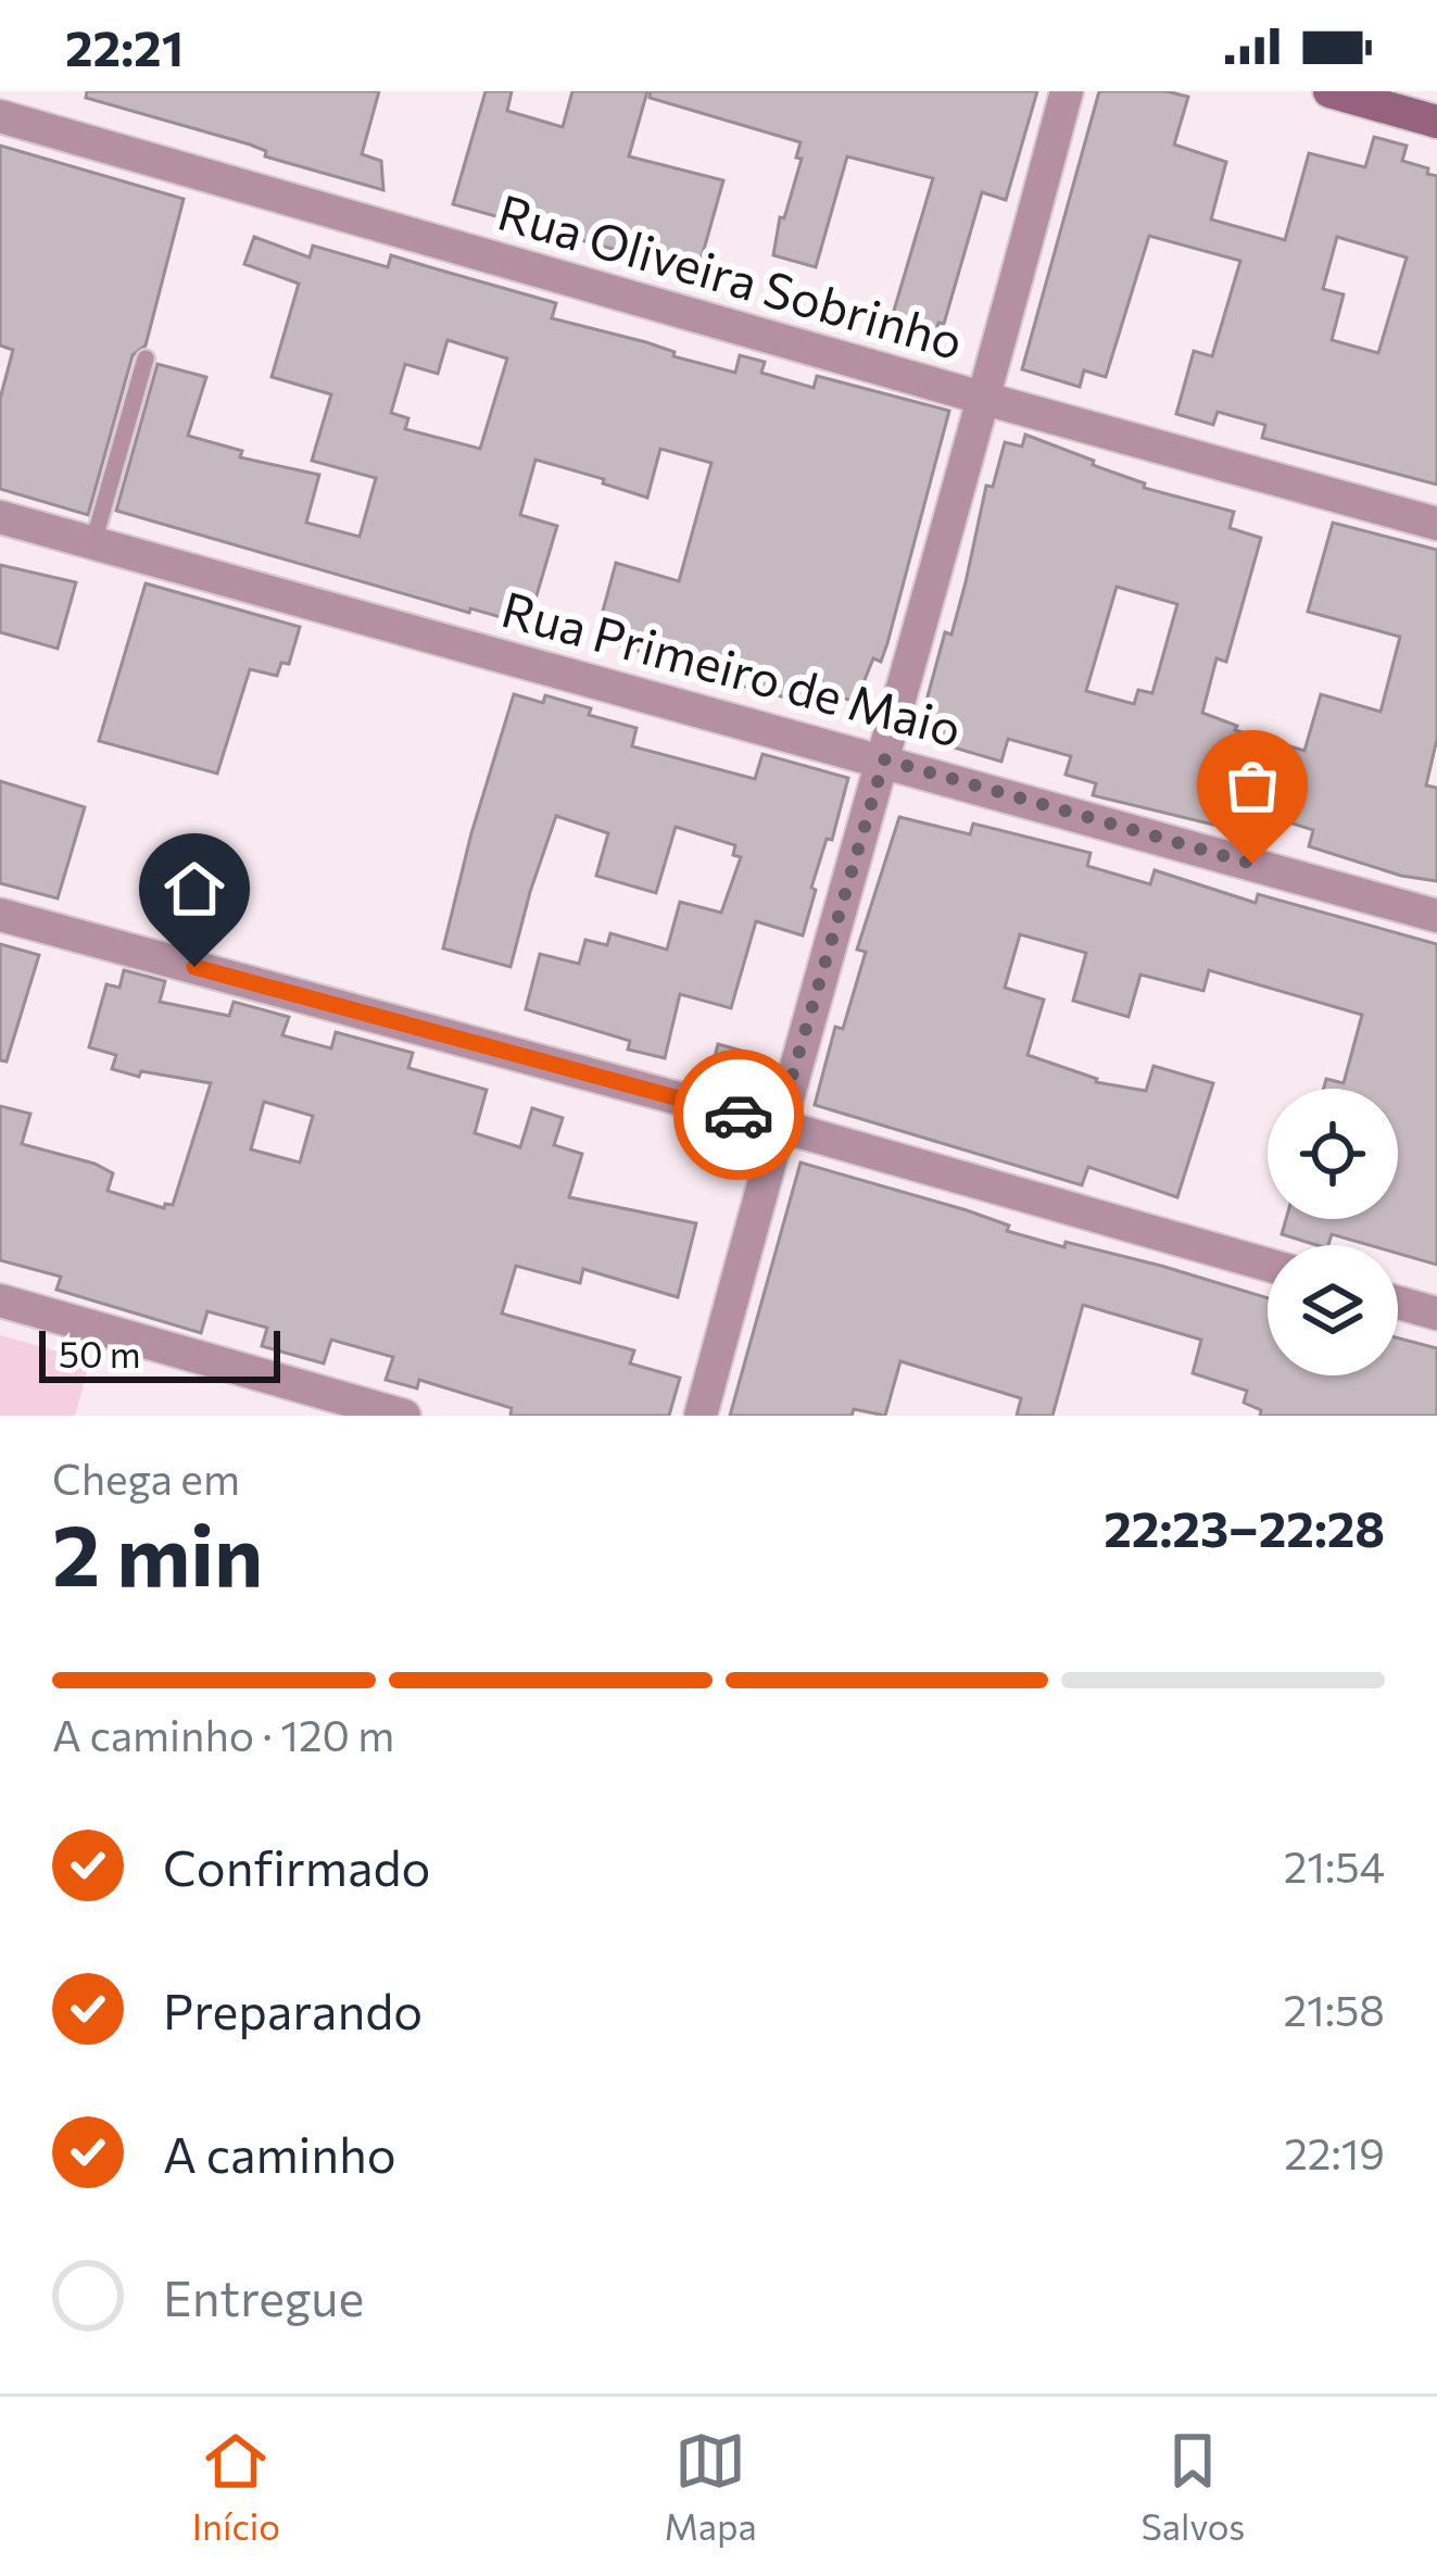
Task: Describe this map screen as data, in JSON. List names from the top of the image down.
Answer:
{
  "streets": {
    "street": ["Rua Oliveira Sobrinho", "Rua Primeiro de Maio"]
  },
  "scale_bar": "50 m",
  "page": {
    "status": "22:21",
    "scale": "50 m",
    "heading": ["2 min", "Chega em", "22:23–22:28"],
    "bar": "A caminho · 120 m",
    "list": [
      ["Confirmado", "21:54"],
      ["Preparando", "21:58"],
      ["A caminho", "22:19"],
      "Entregue"
    ],
    "tabs": ["Início", "Mapa", "Salvos"]
  }
}
